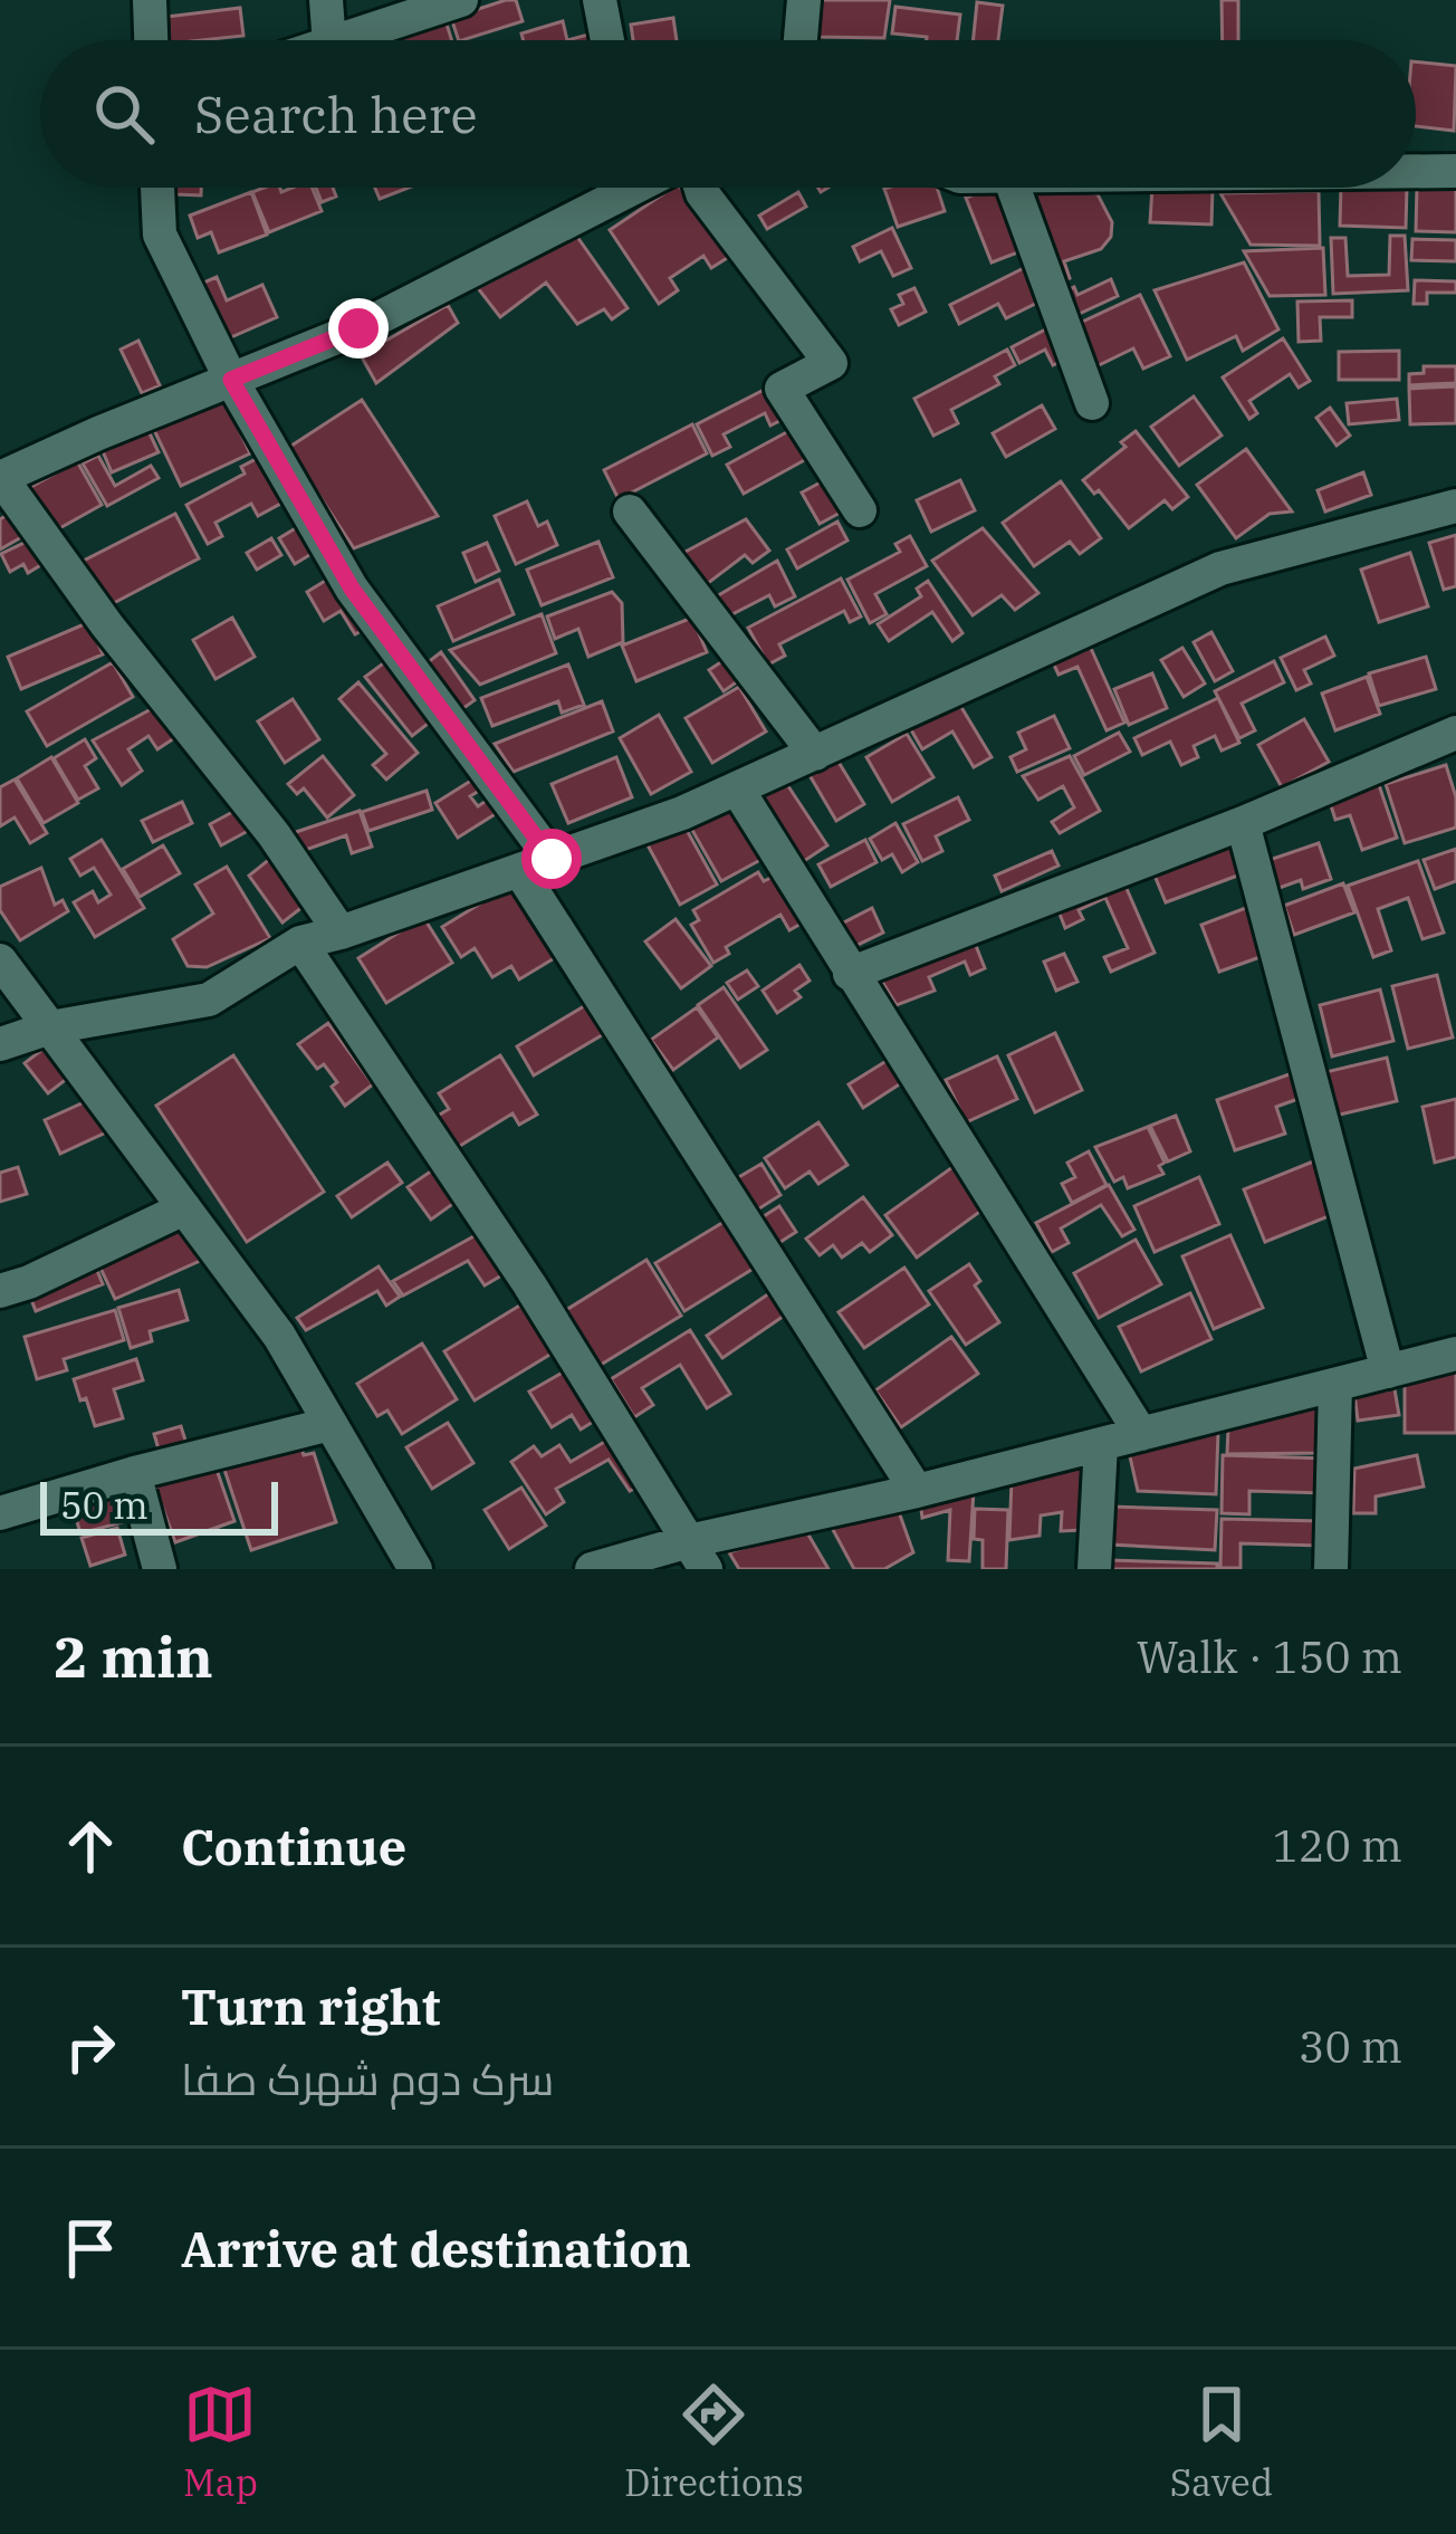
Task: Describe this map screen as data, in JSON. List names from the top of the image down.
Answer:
{
  "scale_bar": "50 m",
  "page": {
    "search": "Search here",
    "scale": "50 m",
    "heading": ["2 min", "Walk · 150 m"],
    "list": [
      ["Continue", "120 m"],
      ["Turn right", "سرک دوم شهرک صفا", "30 m"],
      "Arrive at destination"
    ],
    "nav": ["Map", "Directions", "Saved"]
  }
}
